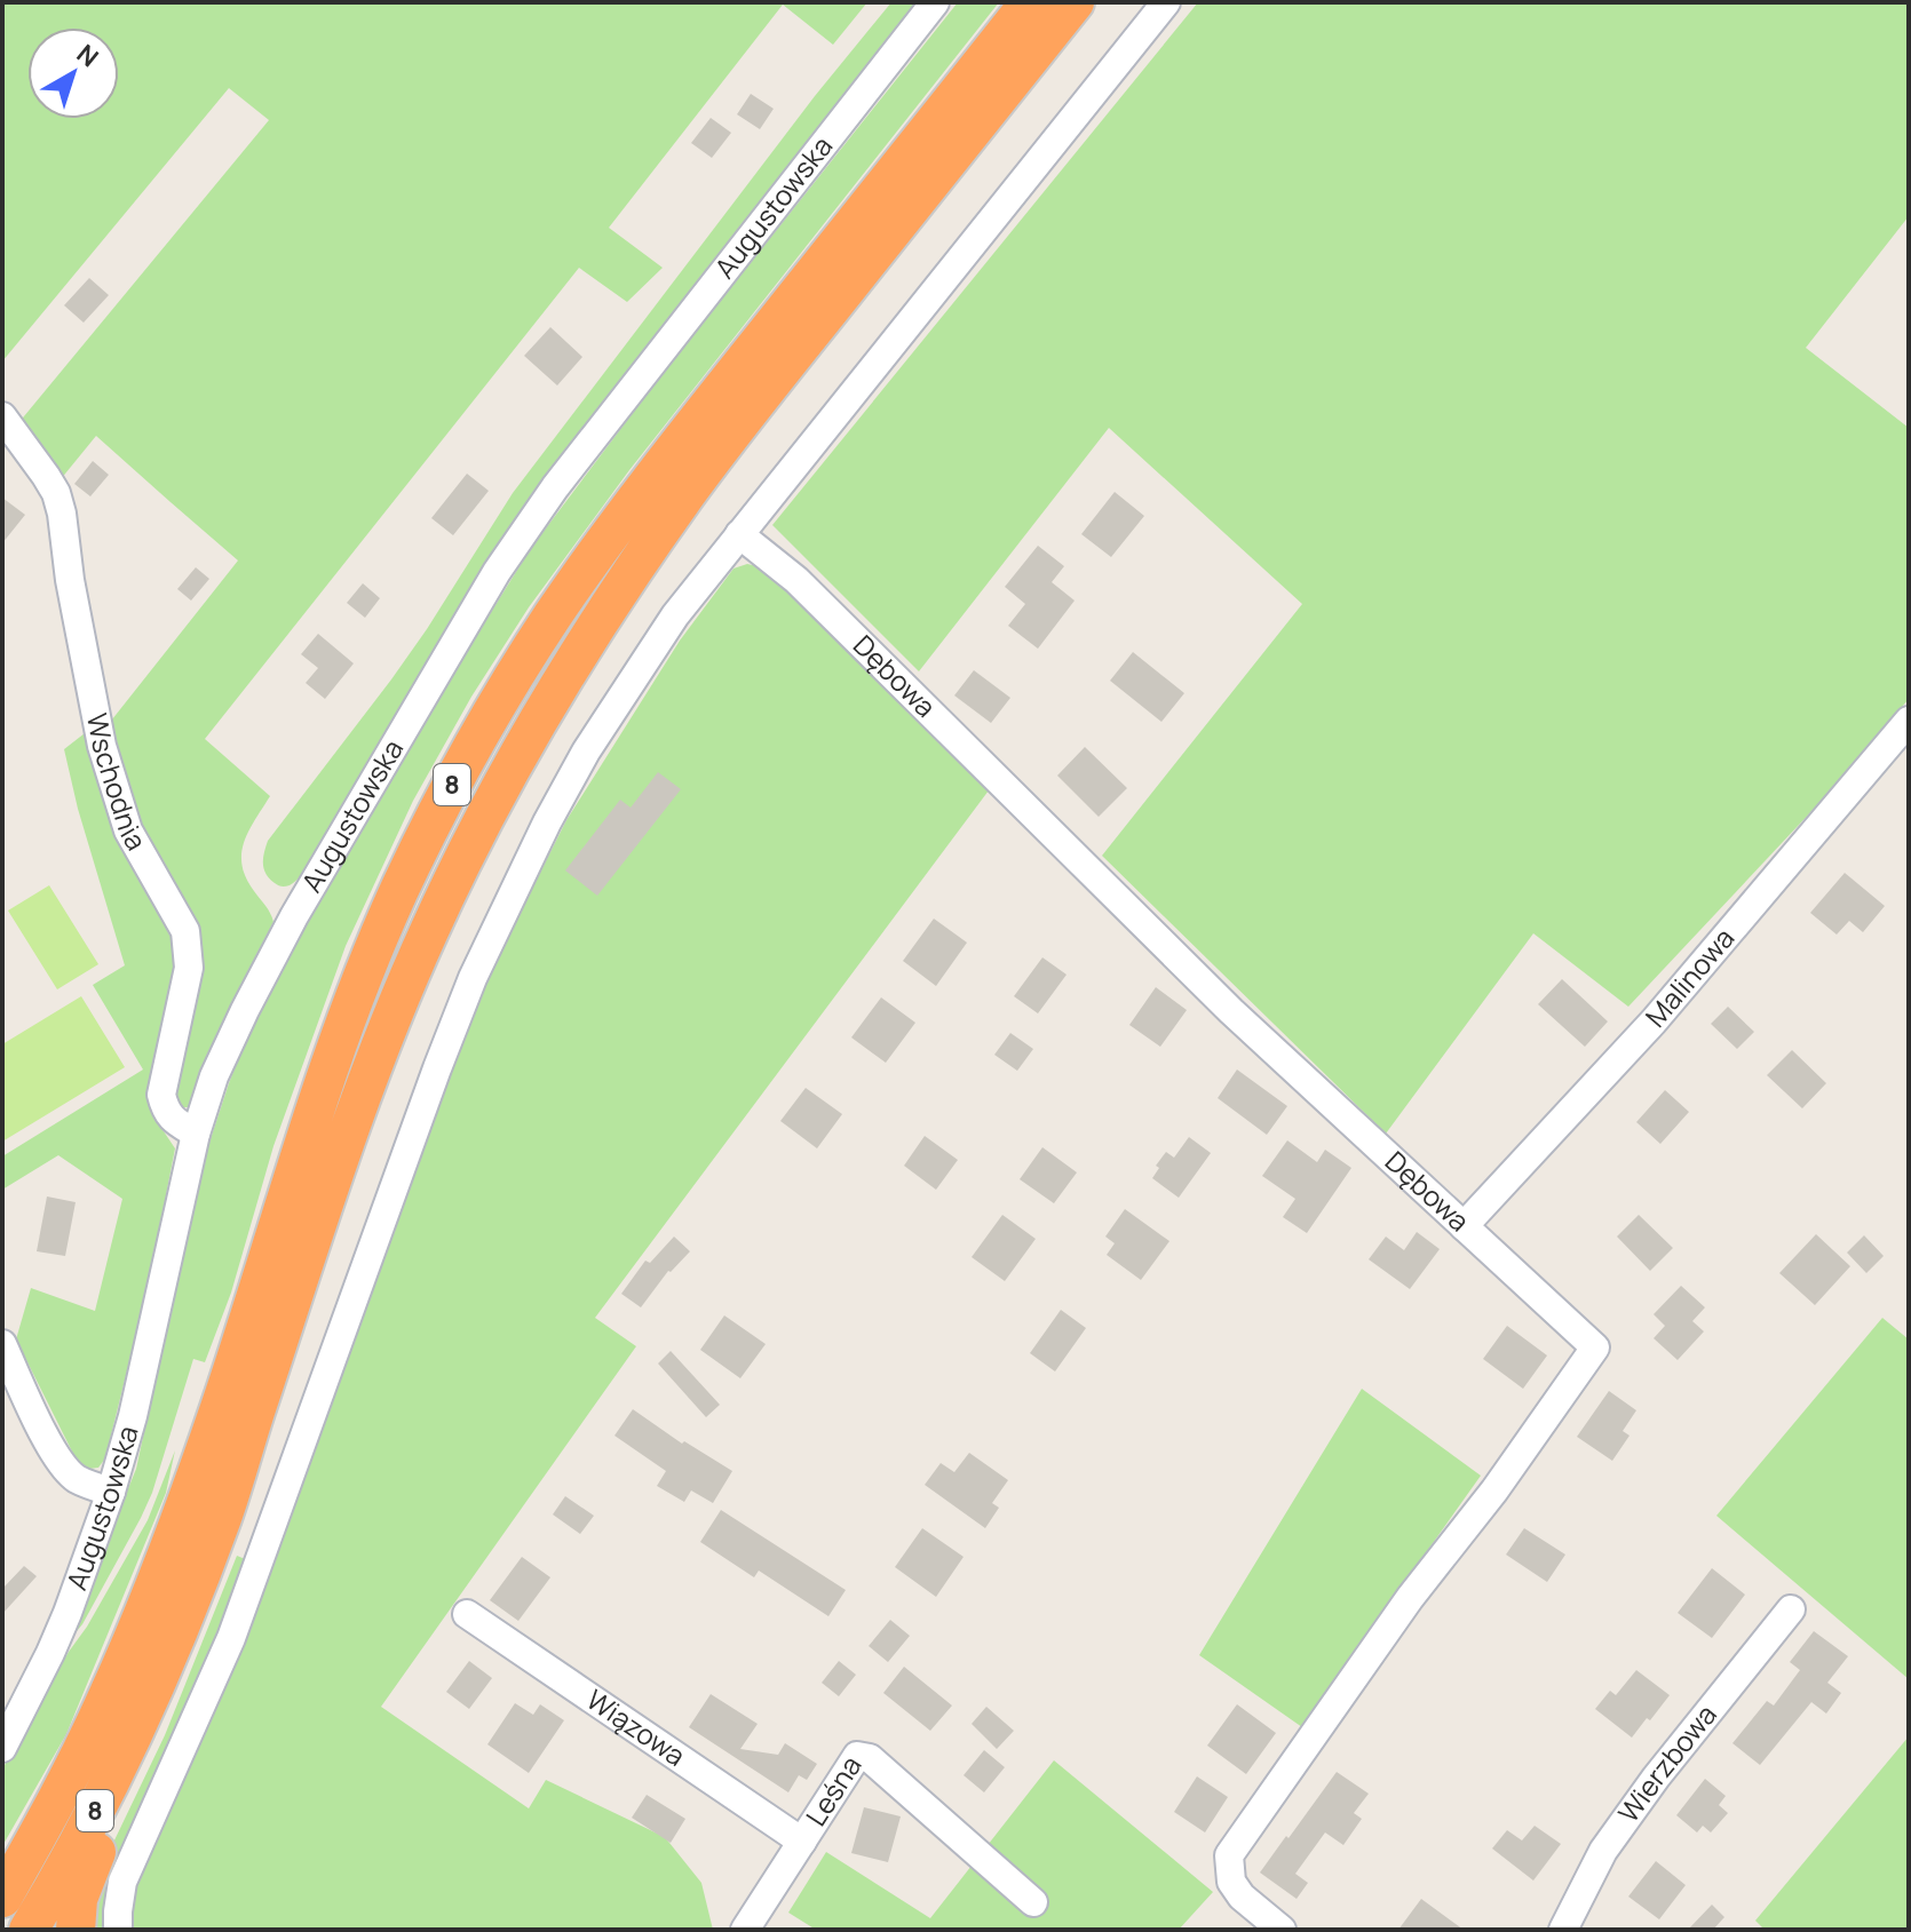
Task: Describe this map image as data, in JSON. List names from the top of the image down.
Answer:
{
  "streets": {
    "highway": ["8"],
    "street": [
      "Augustowska",
      "Dębowa",
      "Wschodnia",
      "Malinowa",
      "Wiązowa",
      "Wierzbowa",
      "Leśna"
    ]
  },
  "crossings": [
    ["Augustowska", "Wschodnia"],
    ["Dębowa", "Malinowa"],
    ["Wiązowa", "Leśna"]
  ],
  "north": "top right"
}
